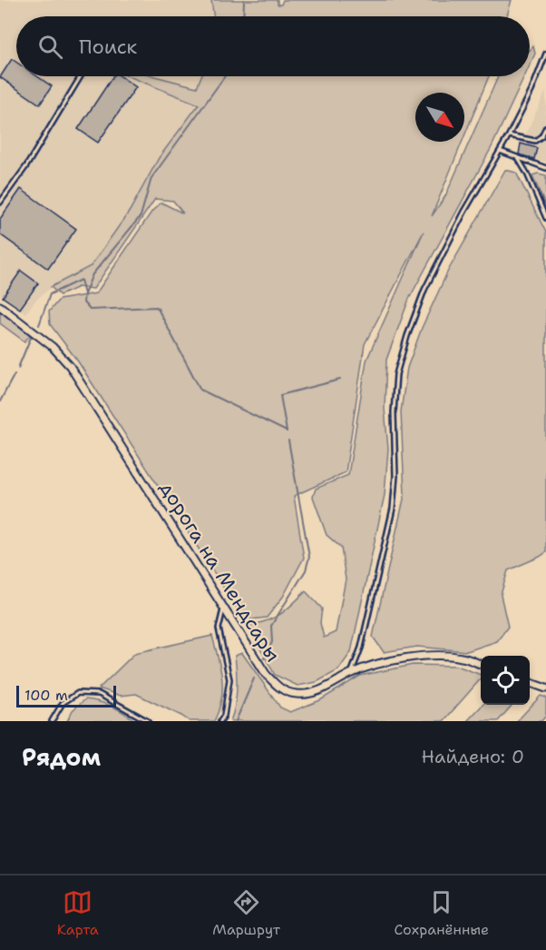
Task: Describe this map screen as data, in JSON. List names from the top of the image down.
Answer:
{
  "streets": {
    "street": ["дорога на Мендсары"]
  },
  "scale_bar": "100 m",
  "north": "bottom right",
  "page": {
    "search": "Поиск",
    "scale": "100 m",
    "heading": ["Рядом", "Найдено: 0"],
    "nav": ["Карта", "Маршрут", "Сохранённые"]
  }
}
